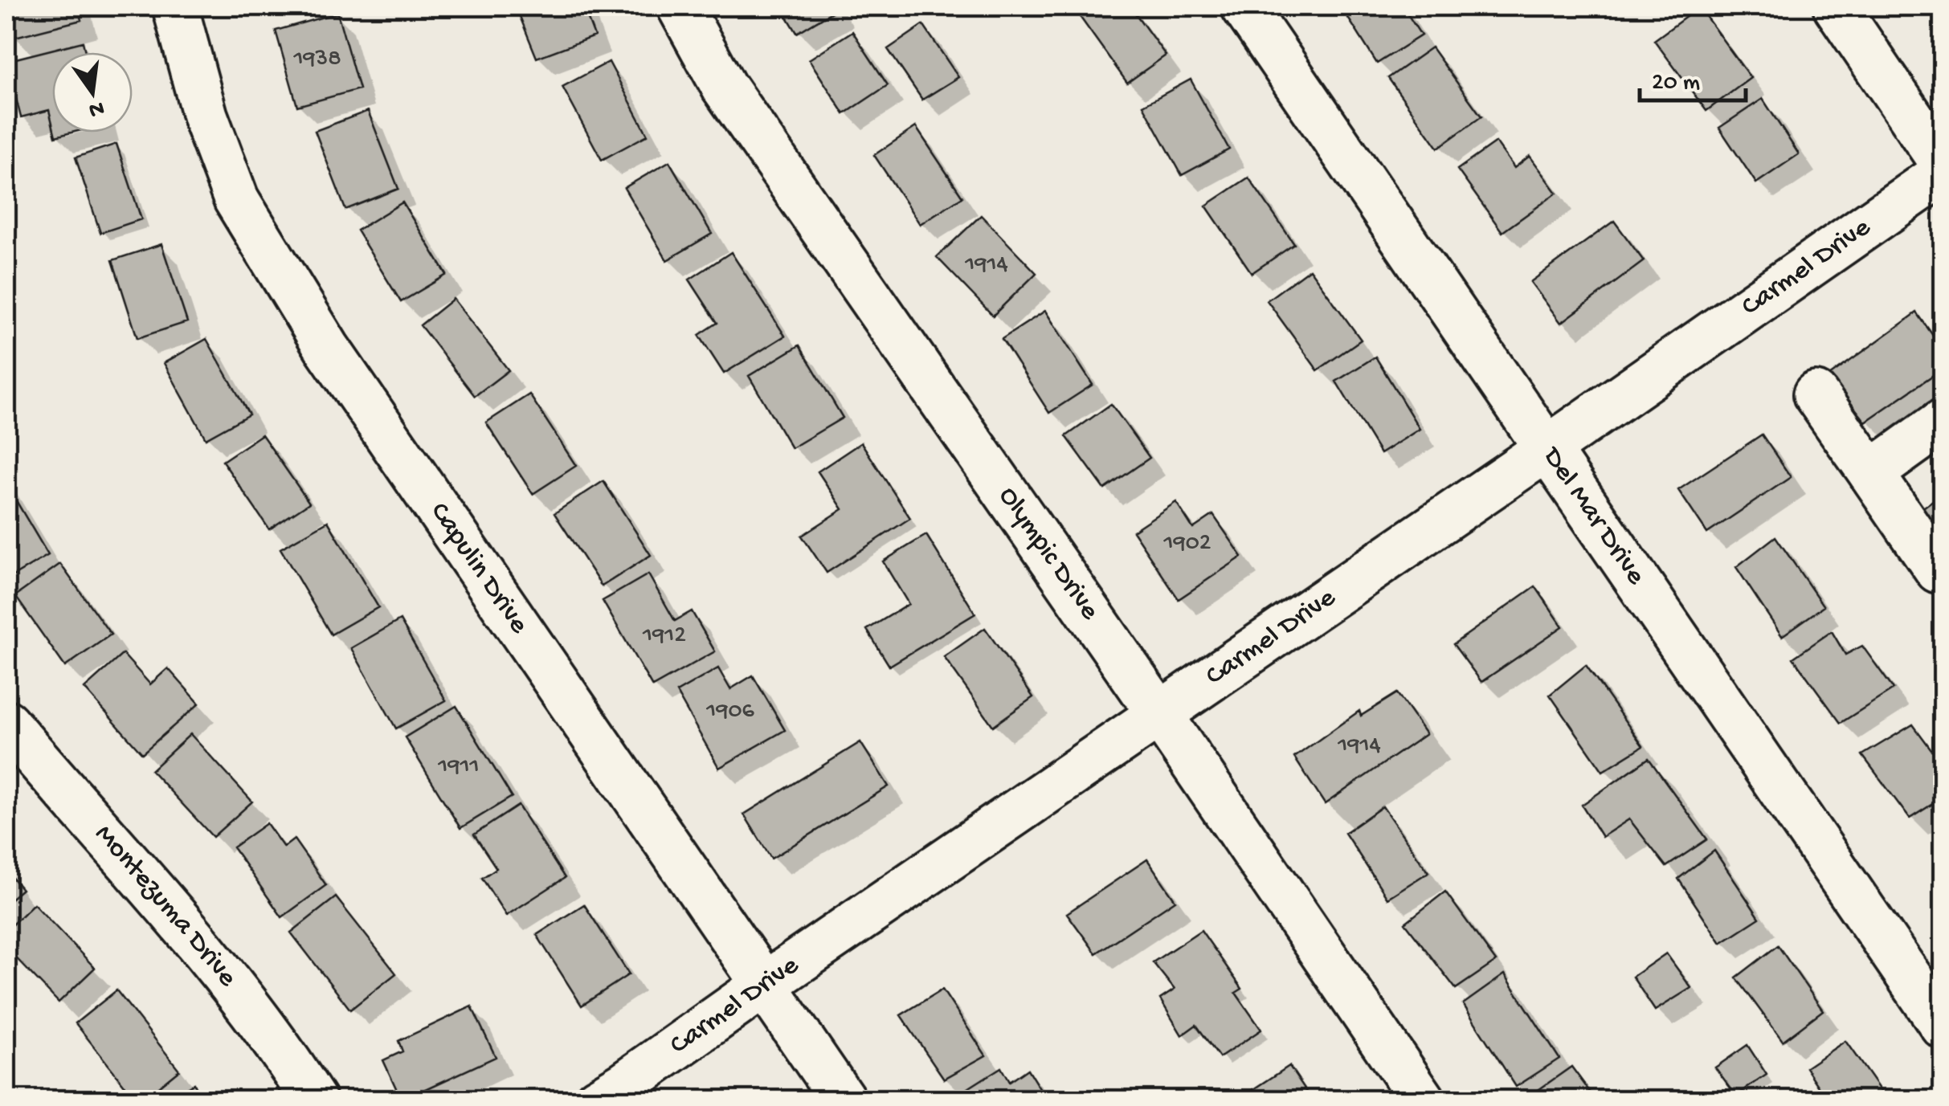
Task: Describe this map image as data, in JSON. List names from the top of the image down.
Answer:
{
  "streets": {
    "street": [
      "Carmel Drive",
      "Del Mar Drive",
      "Olympic Drive",
      "Capulin Drive",
      "Montezuma Drive"
    ]
  },
  "crossings": [
    ["Carmel Drive", "Del Mar Drive"],
    ["Carmel Drive", "Olympic Drive"],
    ["Carmel Drive", "Capulin Drive"]
  ],
  "house_numbers": [
    "1938",
    "1914",
    "1902",
    "1912",
    "1906",
    "1914",
    "1911"
  ],
  "scale_bar": "20 m",
  "north": "bottom"
}
